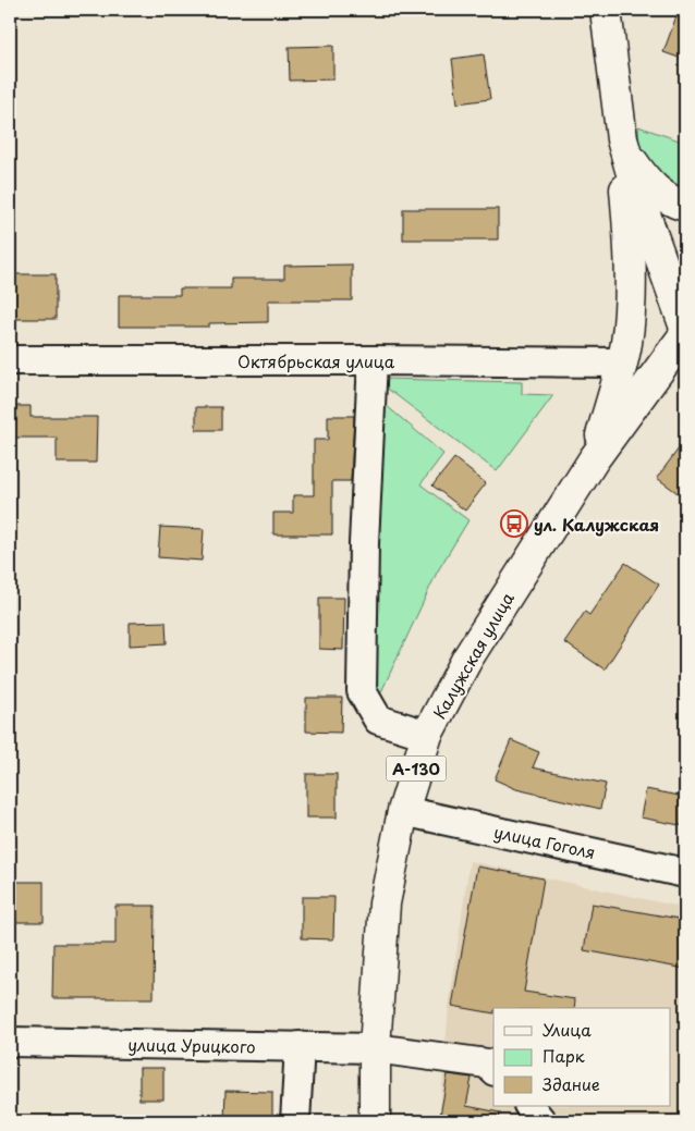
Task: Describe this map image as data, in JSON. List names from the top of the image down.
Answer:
{
  "streets": {
    "main road": ["Калужская улица", "А-130"],
    "street": ["Октябрьская улица", "улица Гоголя", "улица Урицкого"]
  },
  "crossings": [
    ["Калужская улица", "улица Гоголя"],
    ["Калужская улица", "улица Урицкого"]
  ],
  "places": {
    "bus stop": ["ул. Калужская"]
  },
  "legend": ["Улица", "Парк", "Здание"]
}
